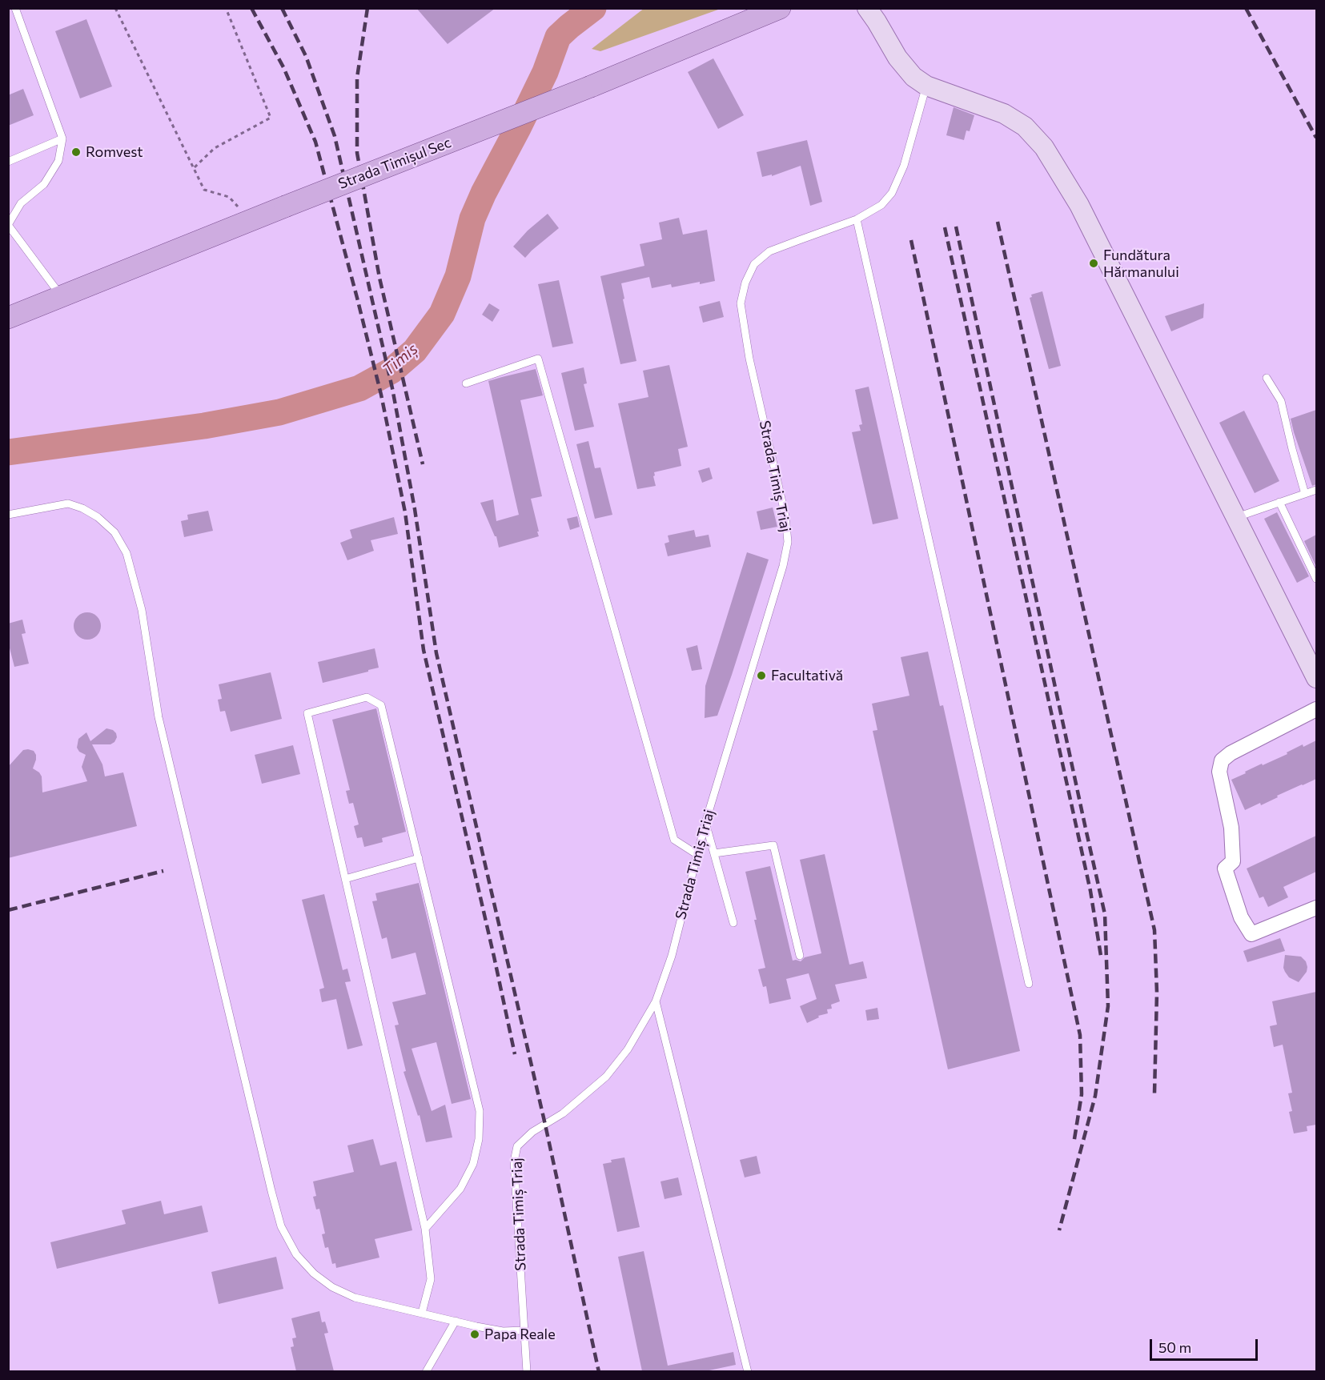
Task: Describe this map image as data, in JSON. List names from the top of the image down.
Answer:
{
  "streets": {
    "main road": ["Strada Timișul Sec"],
    "lane": ["Strada Timiș Triaj"]
  },
  "water": ["Timiș"],
  "places": [
    "Romvest",
    "Fundătura Hărmanului",
    "Facultativă",
    "Papa Reale"
  ],
  "scale_bar": "50 m"
}
